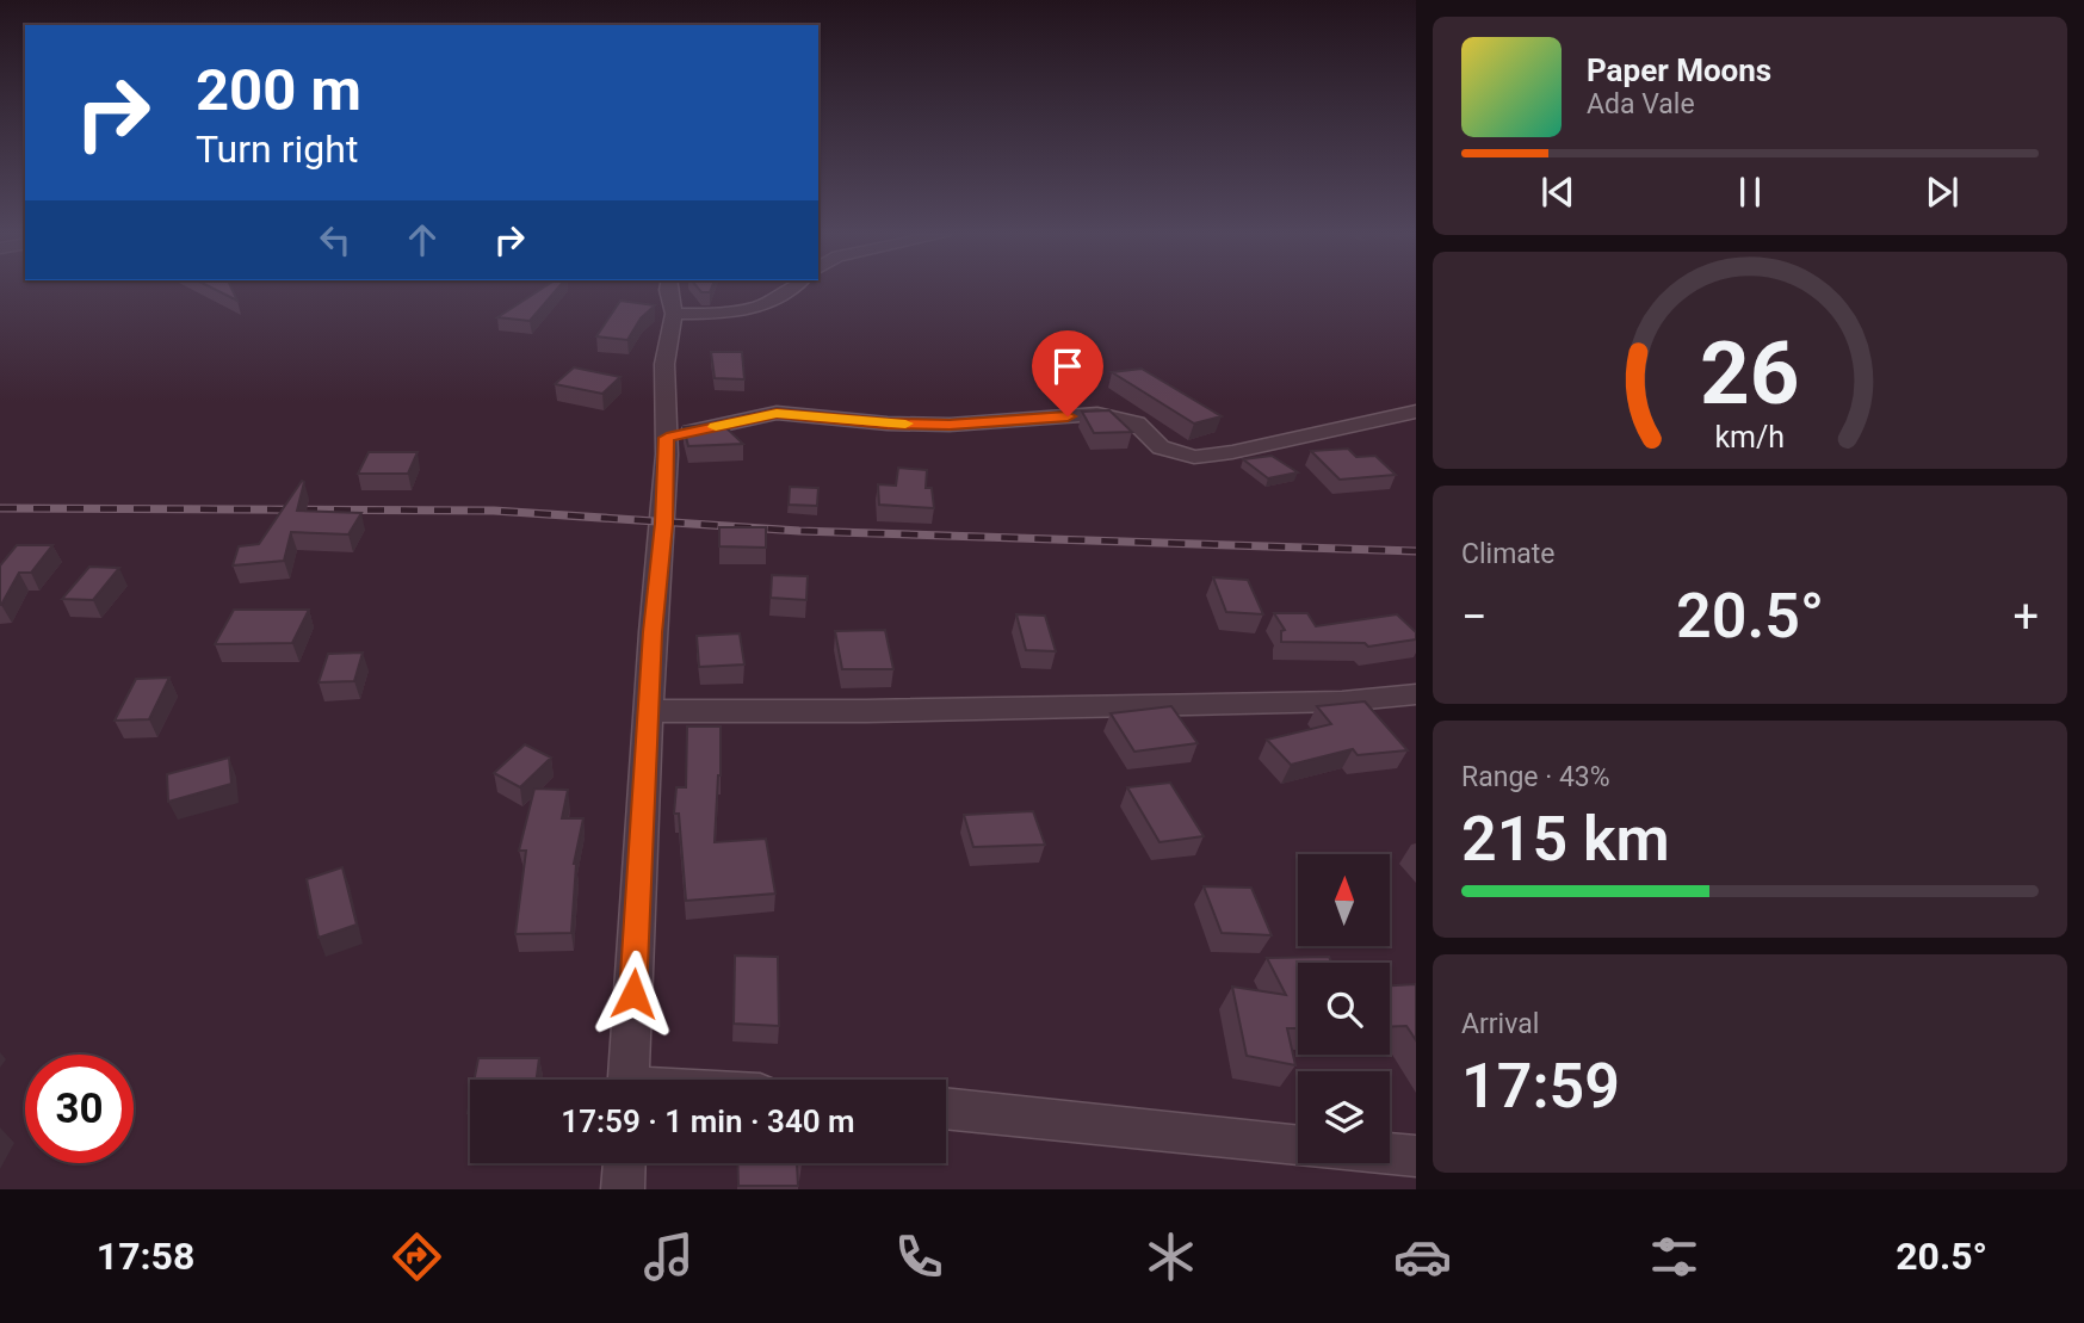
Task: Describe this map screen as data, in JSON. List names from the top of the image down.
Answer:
{
  "north": "top",
  "page": {
    "turn": ["200 m", "Turn right"],
    "song": ["Paper Moons", "Ada Vale"],
    "tile": [
      "Climate",
      ["Range · 43%", "215 km"],
      ["Arrival", "17:59"]
    ],
    "heat": ["−", "20.5°", "+"],
    "limit": "30",
    "trip": "17:59 · 1 min · 340 m",
    "tabs": ["17:58", "20.5°"],
    "gauge": ["26", "km/h"]
  }
}
